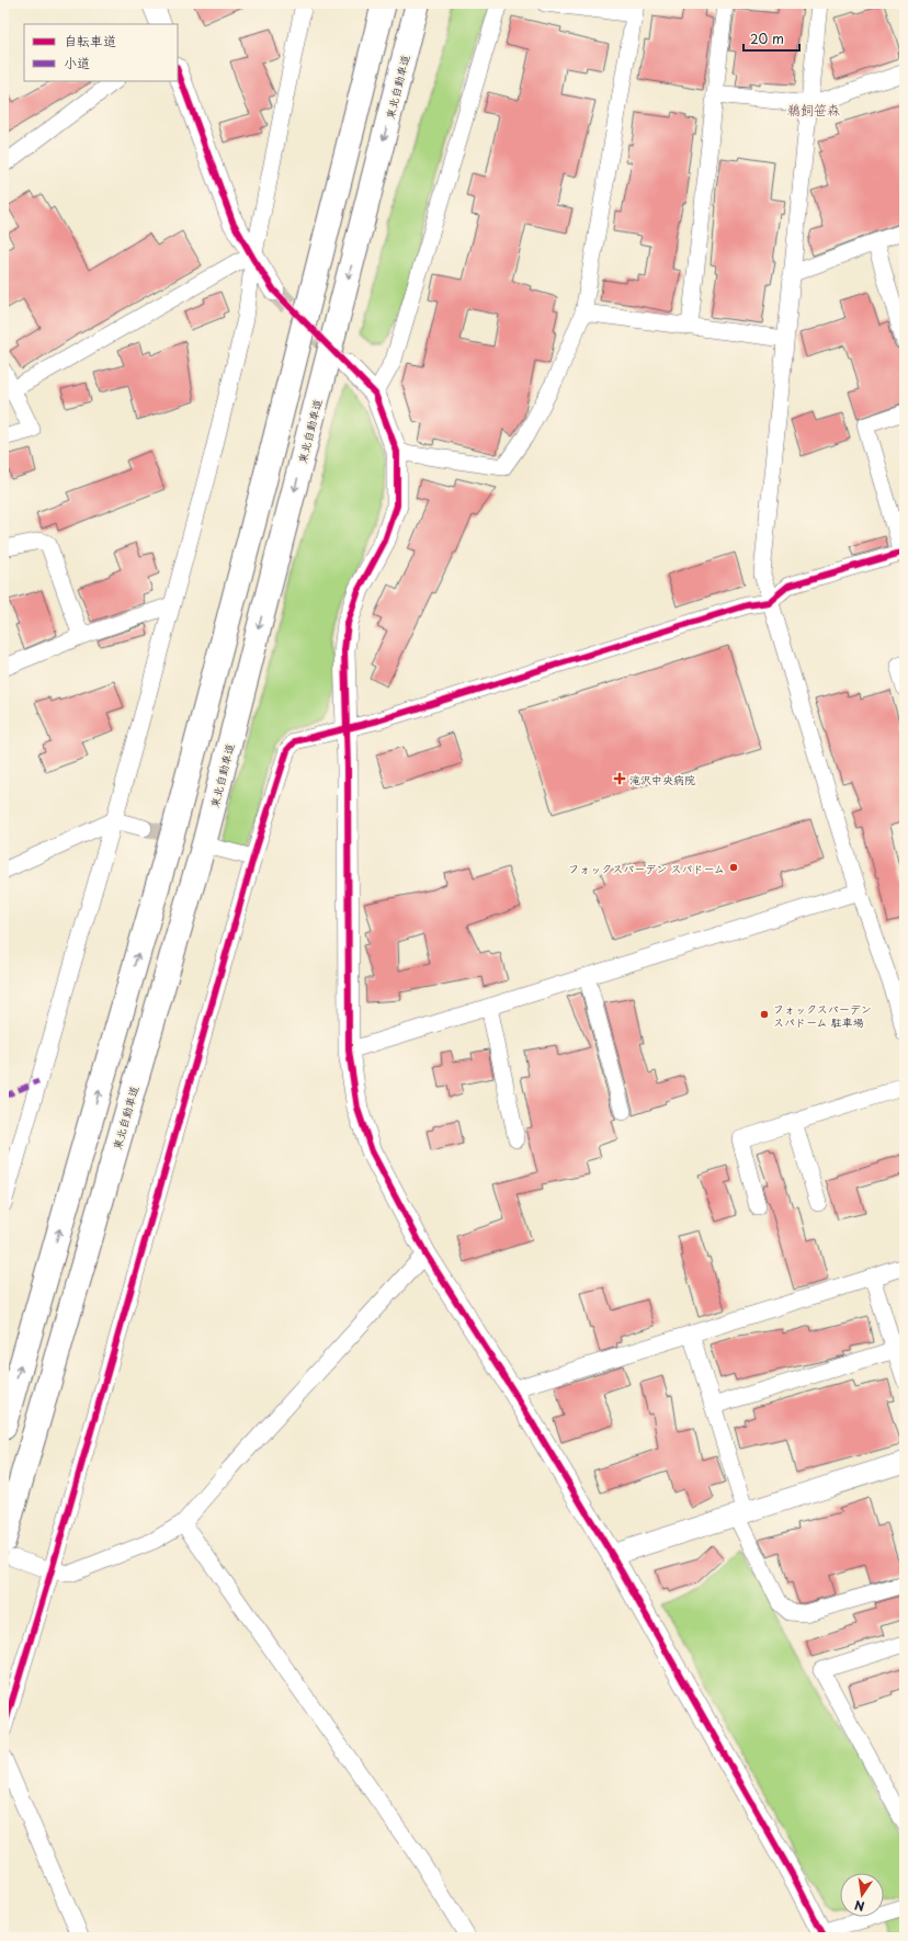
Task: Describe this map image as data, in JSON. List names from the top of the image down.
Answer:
{
  "streets": {
    "highway": ["東北自動車道"]
  },
  "districts": ["鵜飼笹森"],
  "places": {
    "health": ["滝沢中央病院"],
    "other": ["フォックスバーデン スパドーム", "フォックスバーデン スパドーム 駐車場"]
  },
  "legend": ["自転車道", "小道"],
  "scale_bar": "20 m",
  "north": "bottom"
}
